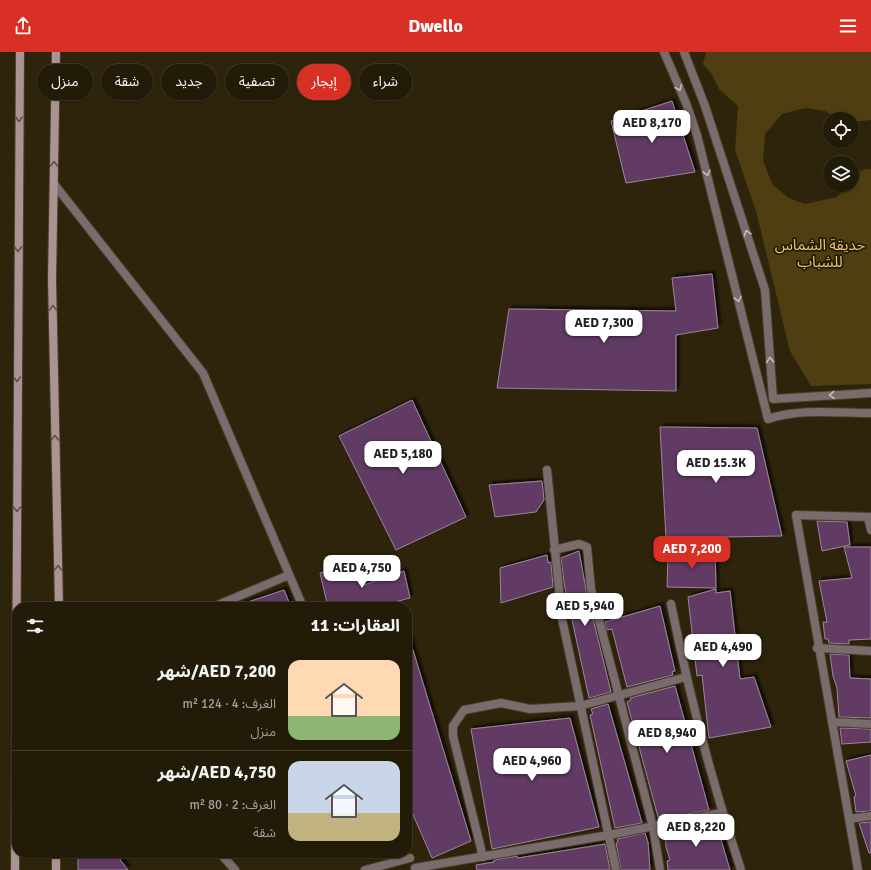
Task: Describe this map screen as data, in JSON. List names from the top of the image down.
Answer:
{
  "parks": ["حديقة الشماس للشباب"],
  "page": {
    "header": "Dwello",
    "chip": [
      "شراء",
      "إيجار",
      "تصفية",
      "جديد",
      "شقة",
      "منزل"
    ],
    "price": [
      "AED 8,170",
      "AED 7,300",
      "AED 5,180",
      "AED 15.3K",
      "AED 7,200",
      "AED 4,750",
      "AED 5,940",
      "AED 4,490",
      "AED 8,940",
      "AED 4,960",
      "AED 8,220"
    ],
    "heading": "العقارات: 11",
    "list": [
      {
        "name": "AED 7,200/شهر",
        "note": "الغرف: 4 · 124 m² · منزل"
      },
      {
        "name": "AED 4,750/شهر",
        "note": "الغرف: 2 · 80 m² · شقة"
      }
    ]
  }
}
